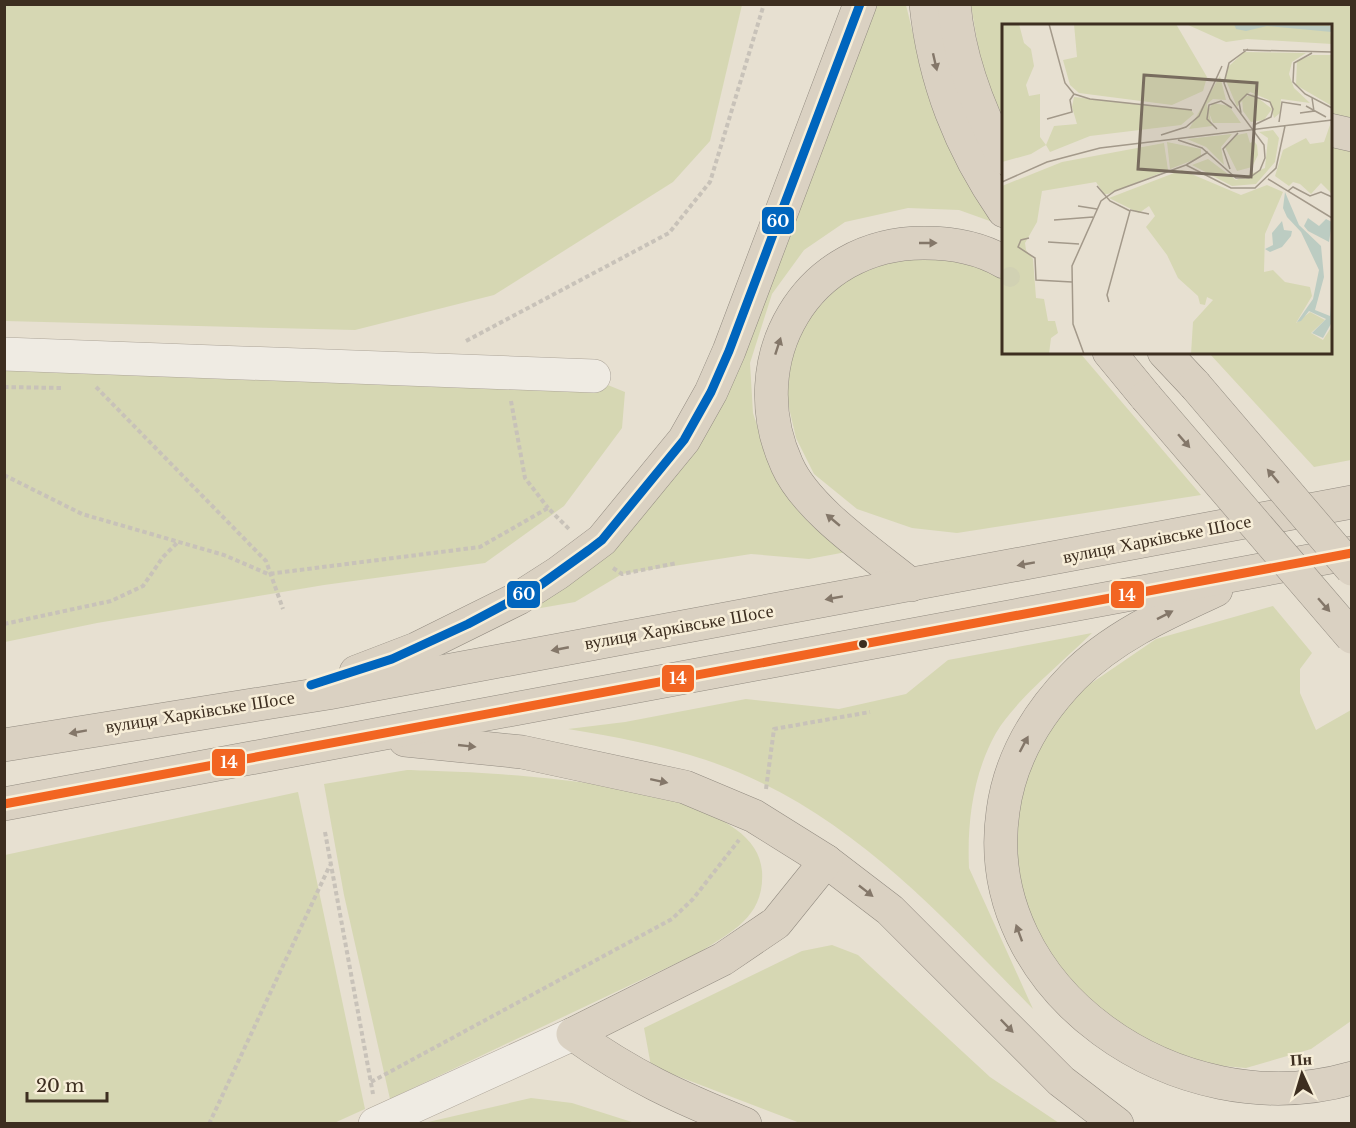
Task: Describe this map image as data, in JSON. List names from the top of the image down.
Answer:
{
  "streets": {
    "highway": ["вулиця Харківське Шосе"]
  },
  "lines": ["transit line 60", "transit line 14"],
  "scale_bar": "20 m",
  "north": "top"
}
